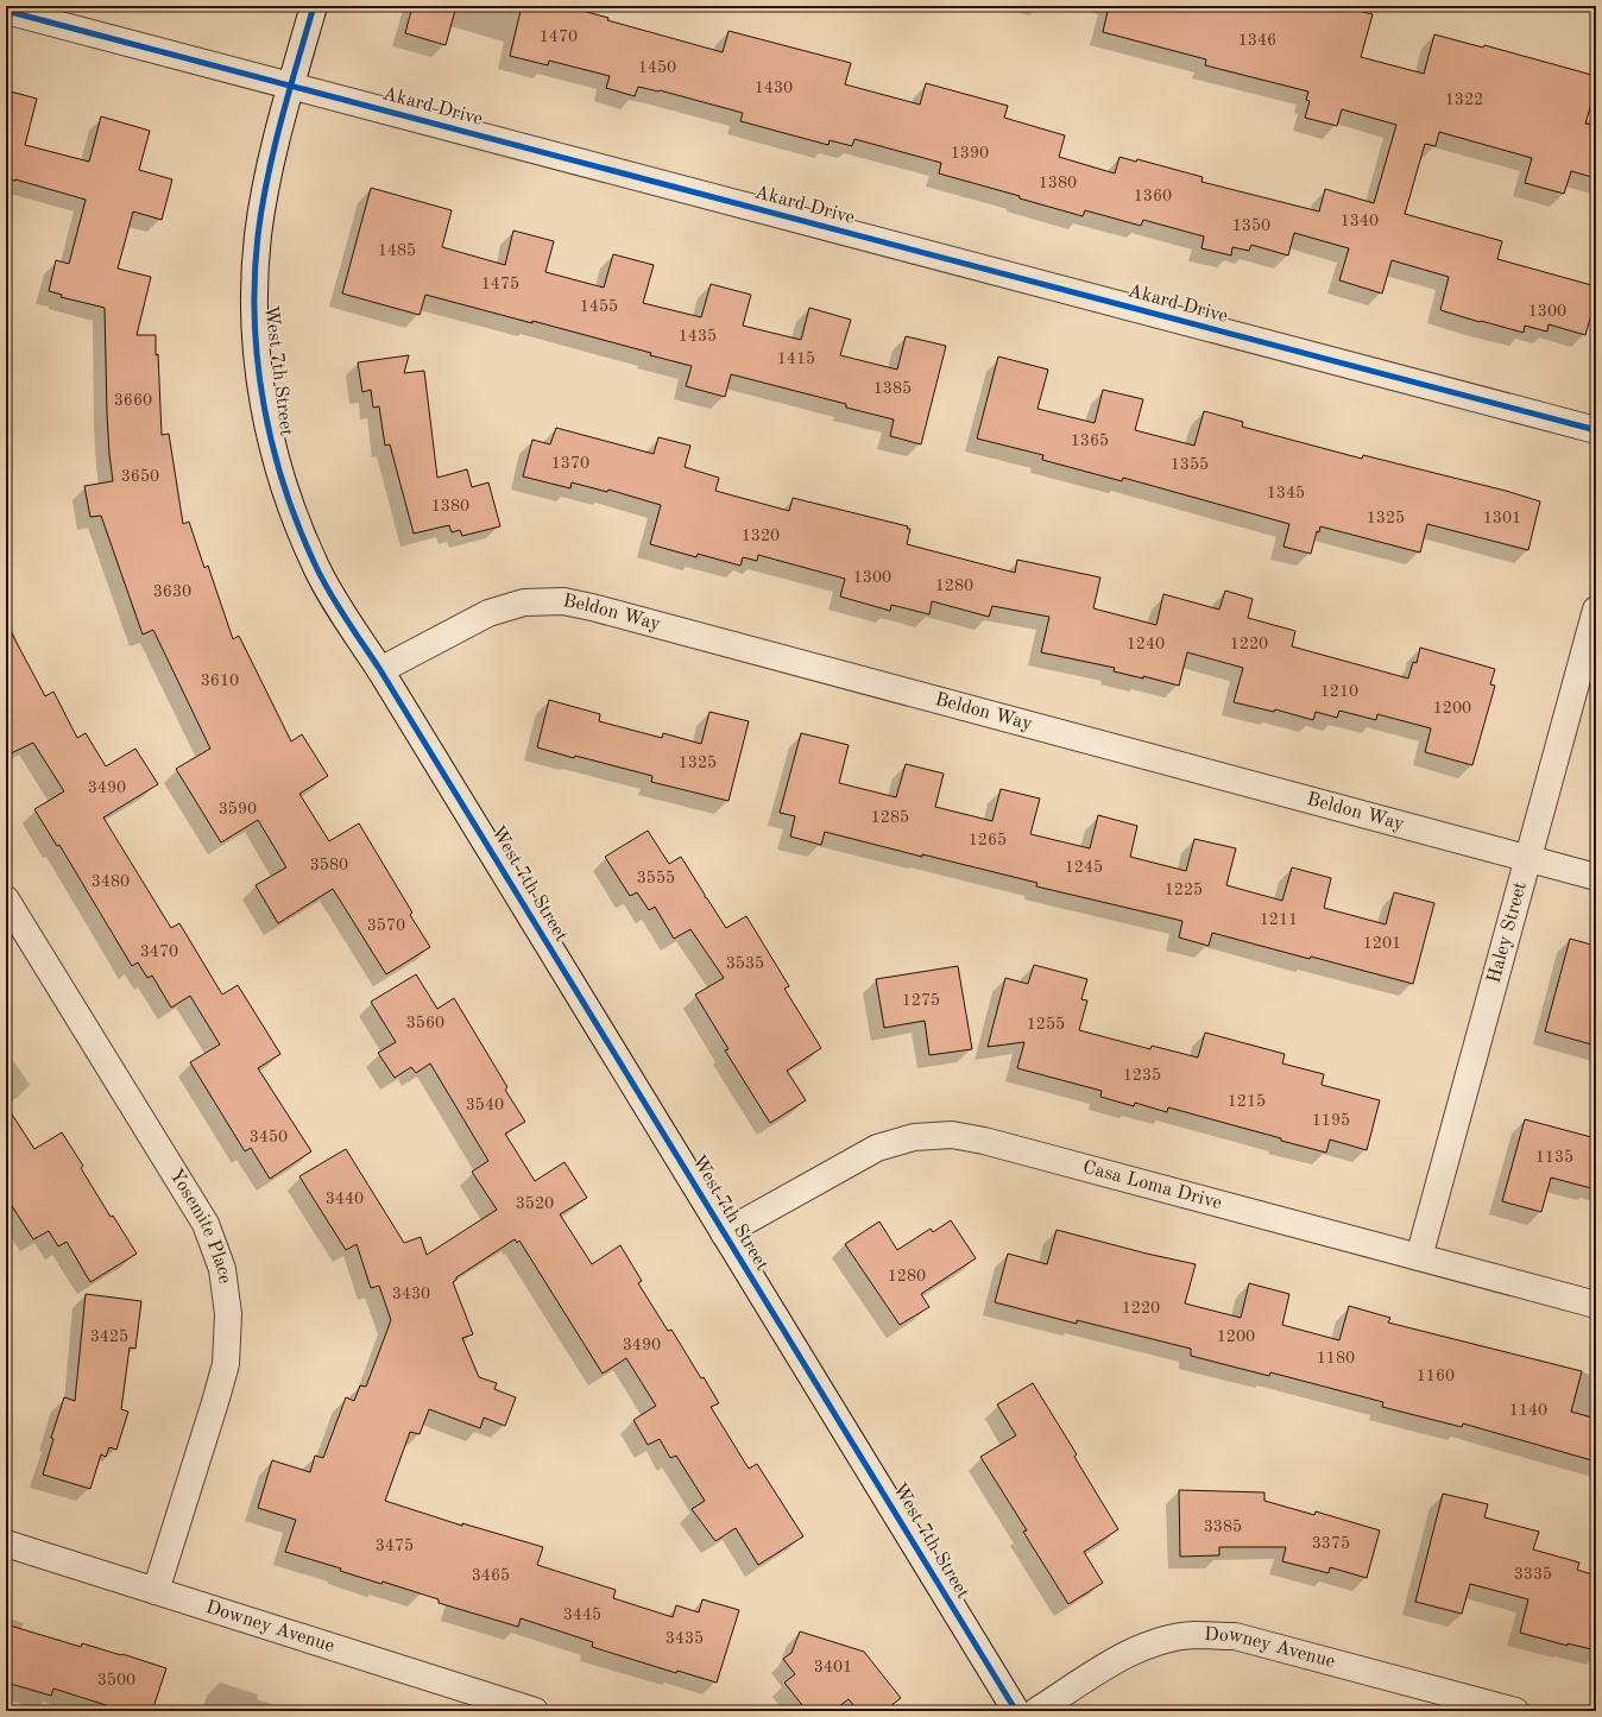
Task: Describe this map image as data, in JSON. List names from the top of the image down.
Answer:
{
  "streets": {
    "street": [
      "Akard Drive",
      "West 7th Street",
      "Beldon Way",
      "Haley Street",
      "Casa Loma Drive",
      "Yosemite Place",
      "Downey Avenue"
    ]
  },
  "crossings": [
    ["Akard Drive", "West 7th Street"],
    ["West 7th Street", "Beldon Way"],
    ["West 7th Street", "Casa Loma Drive"],
    ["Beldon Way", "Haley Street"],
    ["Haley Street", "Casa Loma Drive"],
    ["Yosemite Place", "Downey Avenue"]
  ],
  "house_numbers": [
    "1470",
    "1346",
    "1450",
    "1430",
    "1322",
    "1390",
    "1380",
    "1360",
    "1340",
    "1350",
    "1485",
    "1475",
    "1455",
    "1300",
    "1435",
    "1415",
    "1385",
    "3660",
    "1365",
    "1370",
    "1355",
    "3650",
    "1345",
    "1380",
    "1325",
    "1301",
    "1320",
    "1300",
    "1280",
    "3630",
    "1240",
    "1220",
    "3610",
    "1210",
    "1200",
    "1325",
    "3490",
    "3590",
    "1285",
    "1265",
    "3580",
    "1245",
    "3555",
    "3480",
    "1225",
    "1211",
    "3570",
    "1201",
    "3470",
    "3535",
    "1275",
    "3560",
    "1255",
    "1235",
    "1215",
    "3540",
    "1195",
    "3450",
    "1135",
    "3440",
    "3520",
    "1280",
    "3430",
    "1220",
    "3425",
    "1200",
    "3490",
    "1180",
    "1160",
    "1140",
    "3385",
    "3375",
    "3475",
    "3335",
    "3465",
    "3445",
    "3435",
    "3401",
    "3500"
  ]
}
